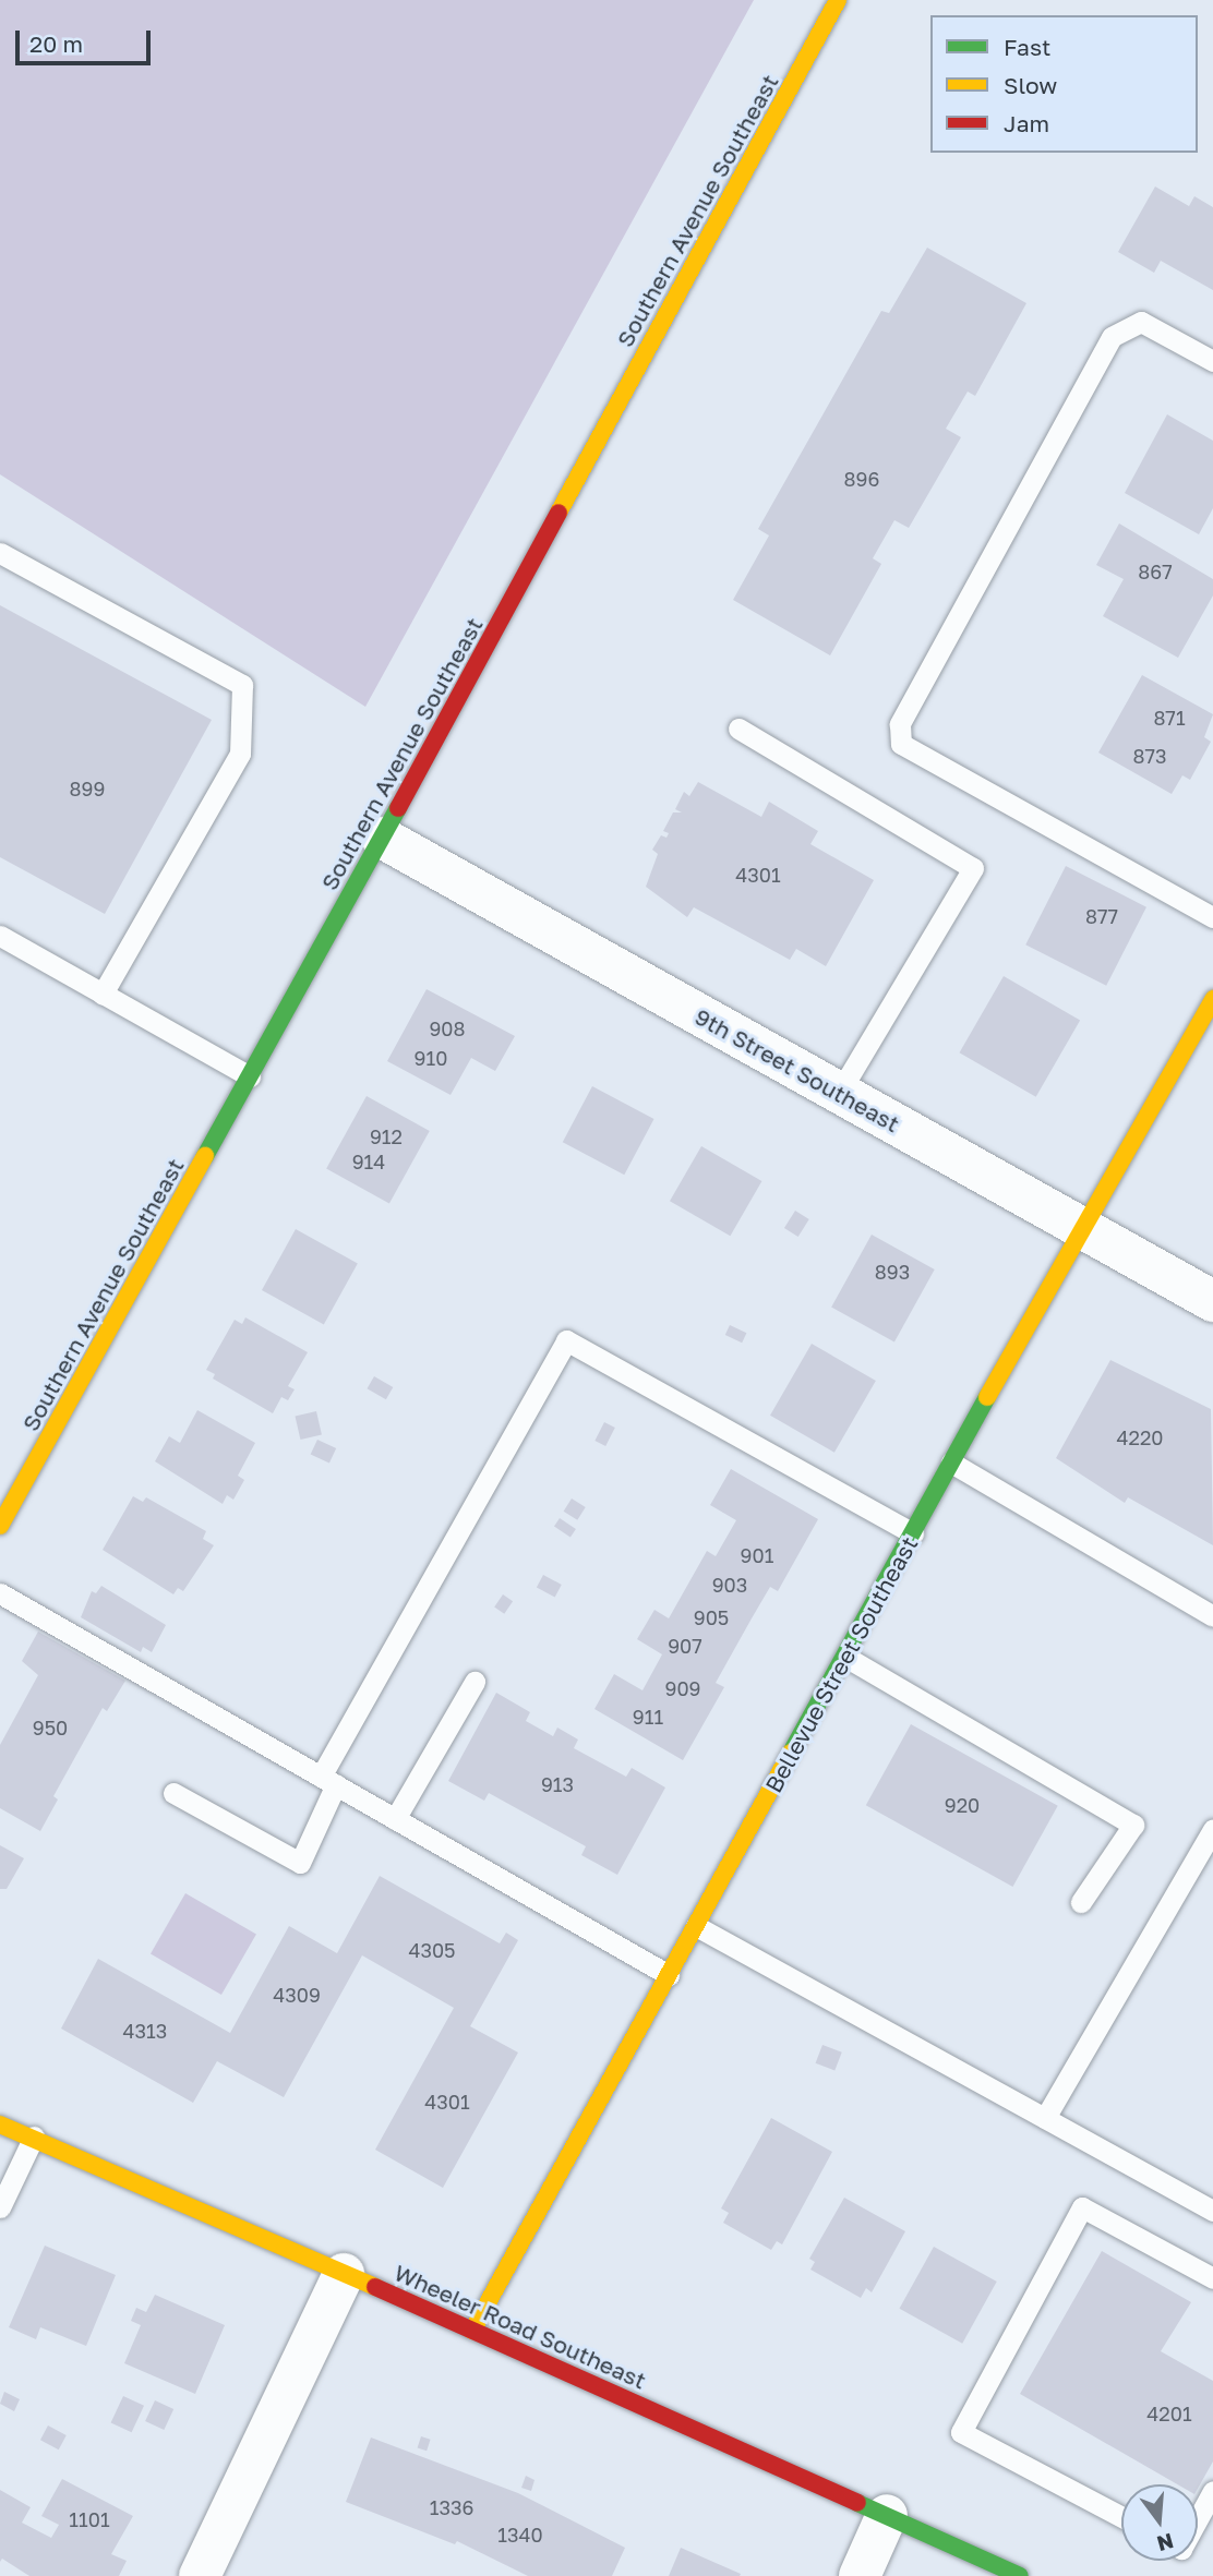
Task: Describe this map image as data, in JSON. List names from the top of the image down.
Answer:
{
  "streets": {
    "main road": ["Southern Avenue Southeast", "Bellevue Street Southeast", "Wheeler Road Southeast"],
    "street": ["9th Street Southeast"]
  },
  "crossings": [
    ["Southern Avenue Southeast", "9th Street Southeast"],
    ["9th Street Southeast", "Bellevue Street Southeast"],
    ["Bellevue Street Southeast", "Wheeler Road Southeast"]
  ],
  "house_numbers": [
    "896",
    "867",
    "871",
    "873",
    "899",
    "4301",
    "877",
    "908",
    "910",
    "912",
    "914",
    "893",
    "4220",
    "901",
    "903",
    "905",
    "907",
    "909",
    "911",
    "950",
    "913",
    "920",
    "4305",
    "4309",
    "4313",
    "4301",
    "4201",
    "1336",
    "1101",
    "1340"
  ],
  "legend": ["Fast", "Slow", "Jam"],
  "scale_bar": "20 m",
  "north": "bottom"
}
